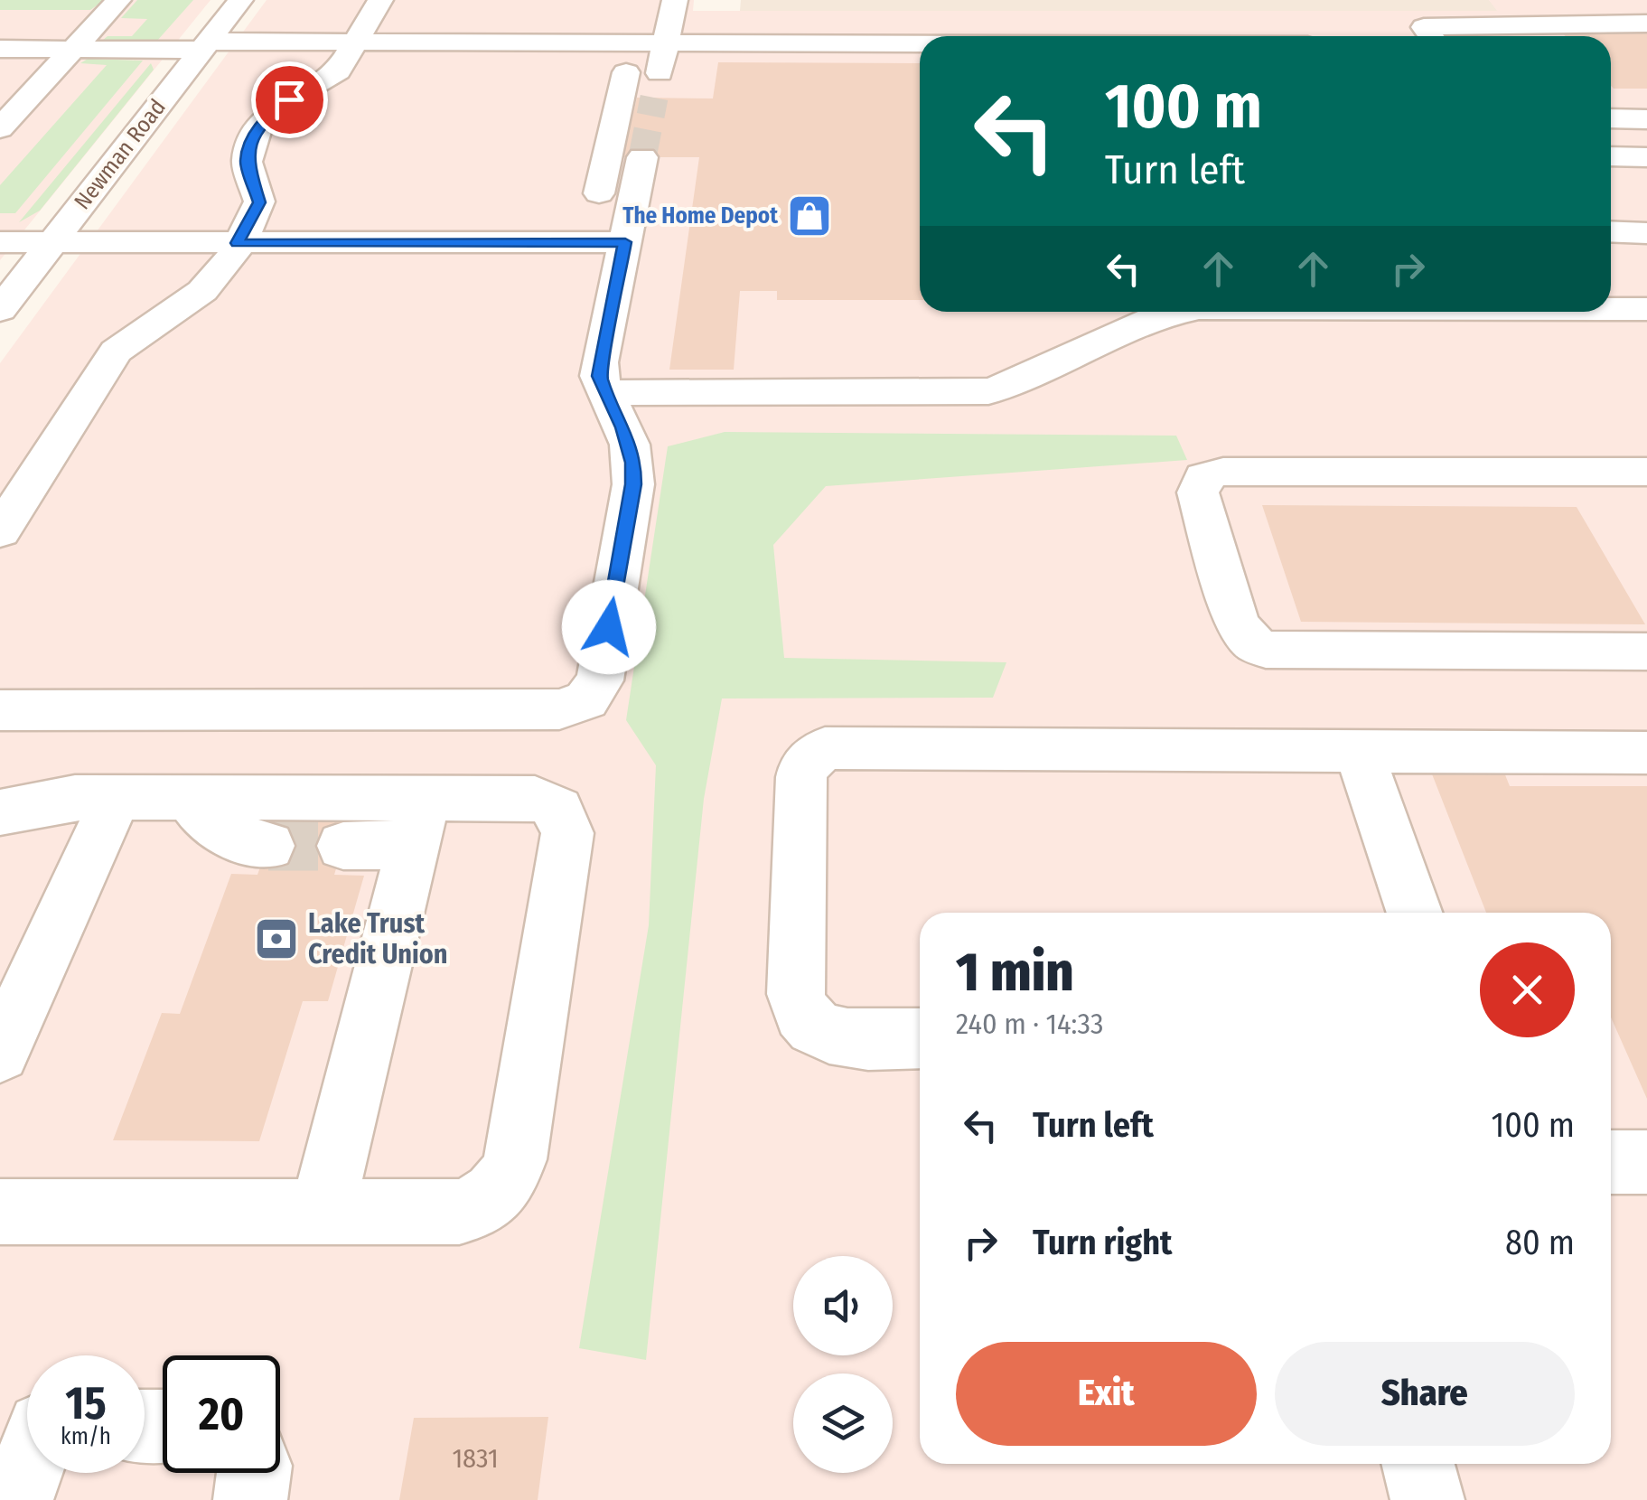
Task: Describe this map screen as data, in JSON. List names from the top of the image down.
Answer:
{
  "streets": {
    "street": ["Newman Road"]
  },
  "places": {
    "shop": ["The Home Depot"],
    "bank": ["Lake Trust Credit Union"]
  },
  "house_numbers": ["1831"],
  "page": {
    "turn": ["100 m", "Turn left"],
    "heading": ["1 min", "240 m · 14:33"],
    "list": [
      {
        "name": "Turn left",
        "value": "100 m"
      },
      {
        "name": "Turn right",
        "value": "80 m"
      }
    ],
    "buttons": ["Exit", "Share"],
    "speed": "15 km/h",
    "limit": "20"
  }
}
